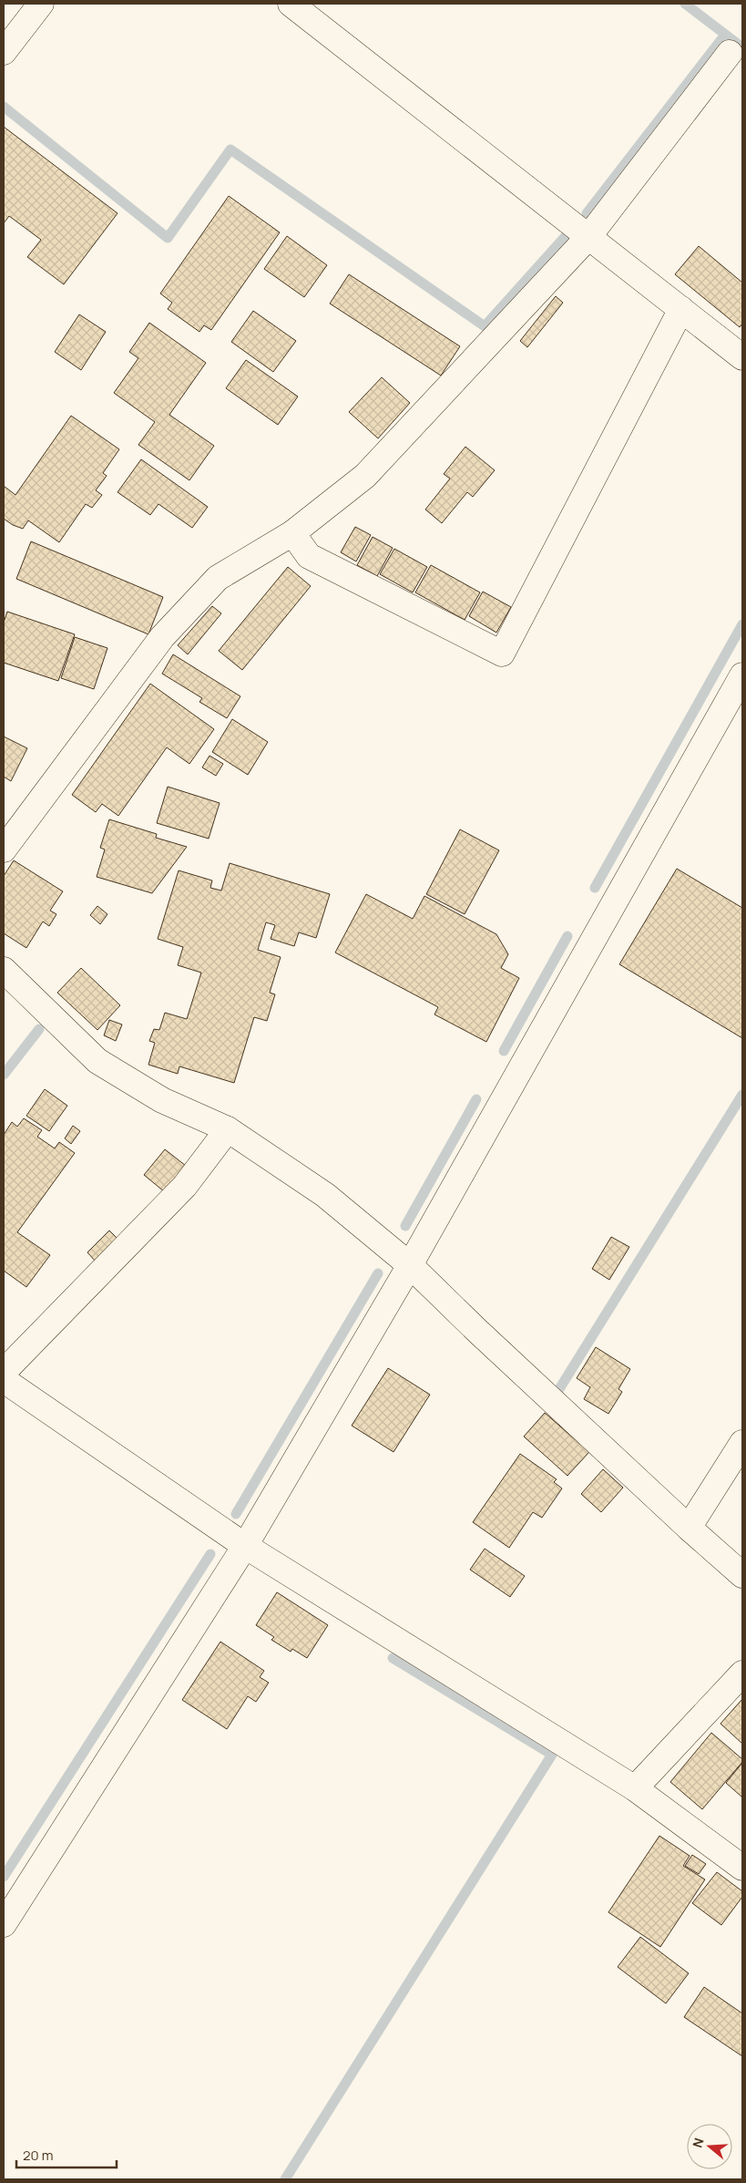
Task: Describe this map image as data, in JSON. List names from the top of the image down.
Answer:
{
  "scale_bar": "20 m",
  "north": "left"
}
